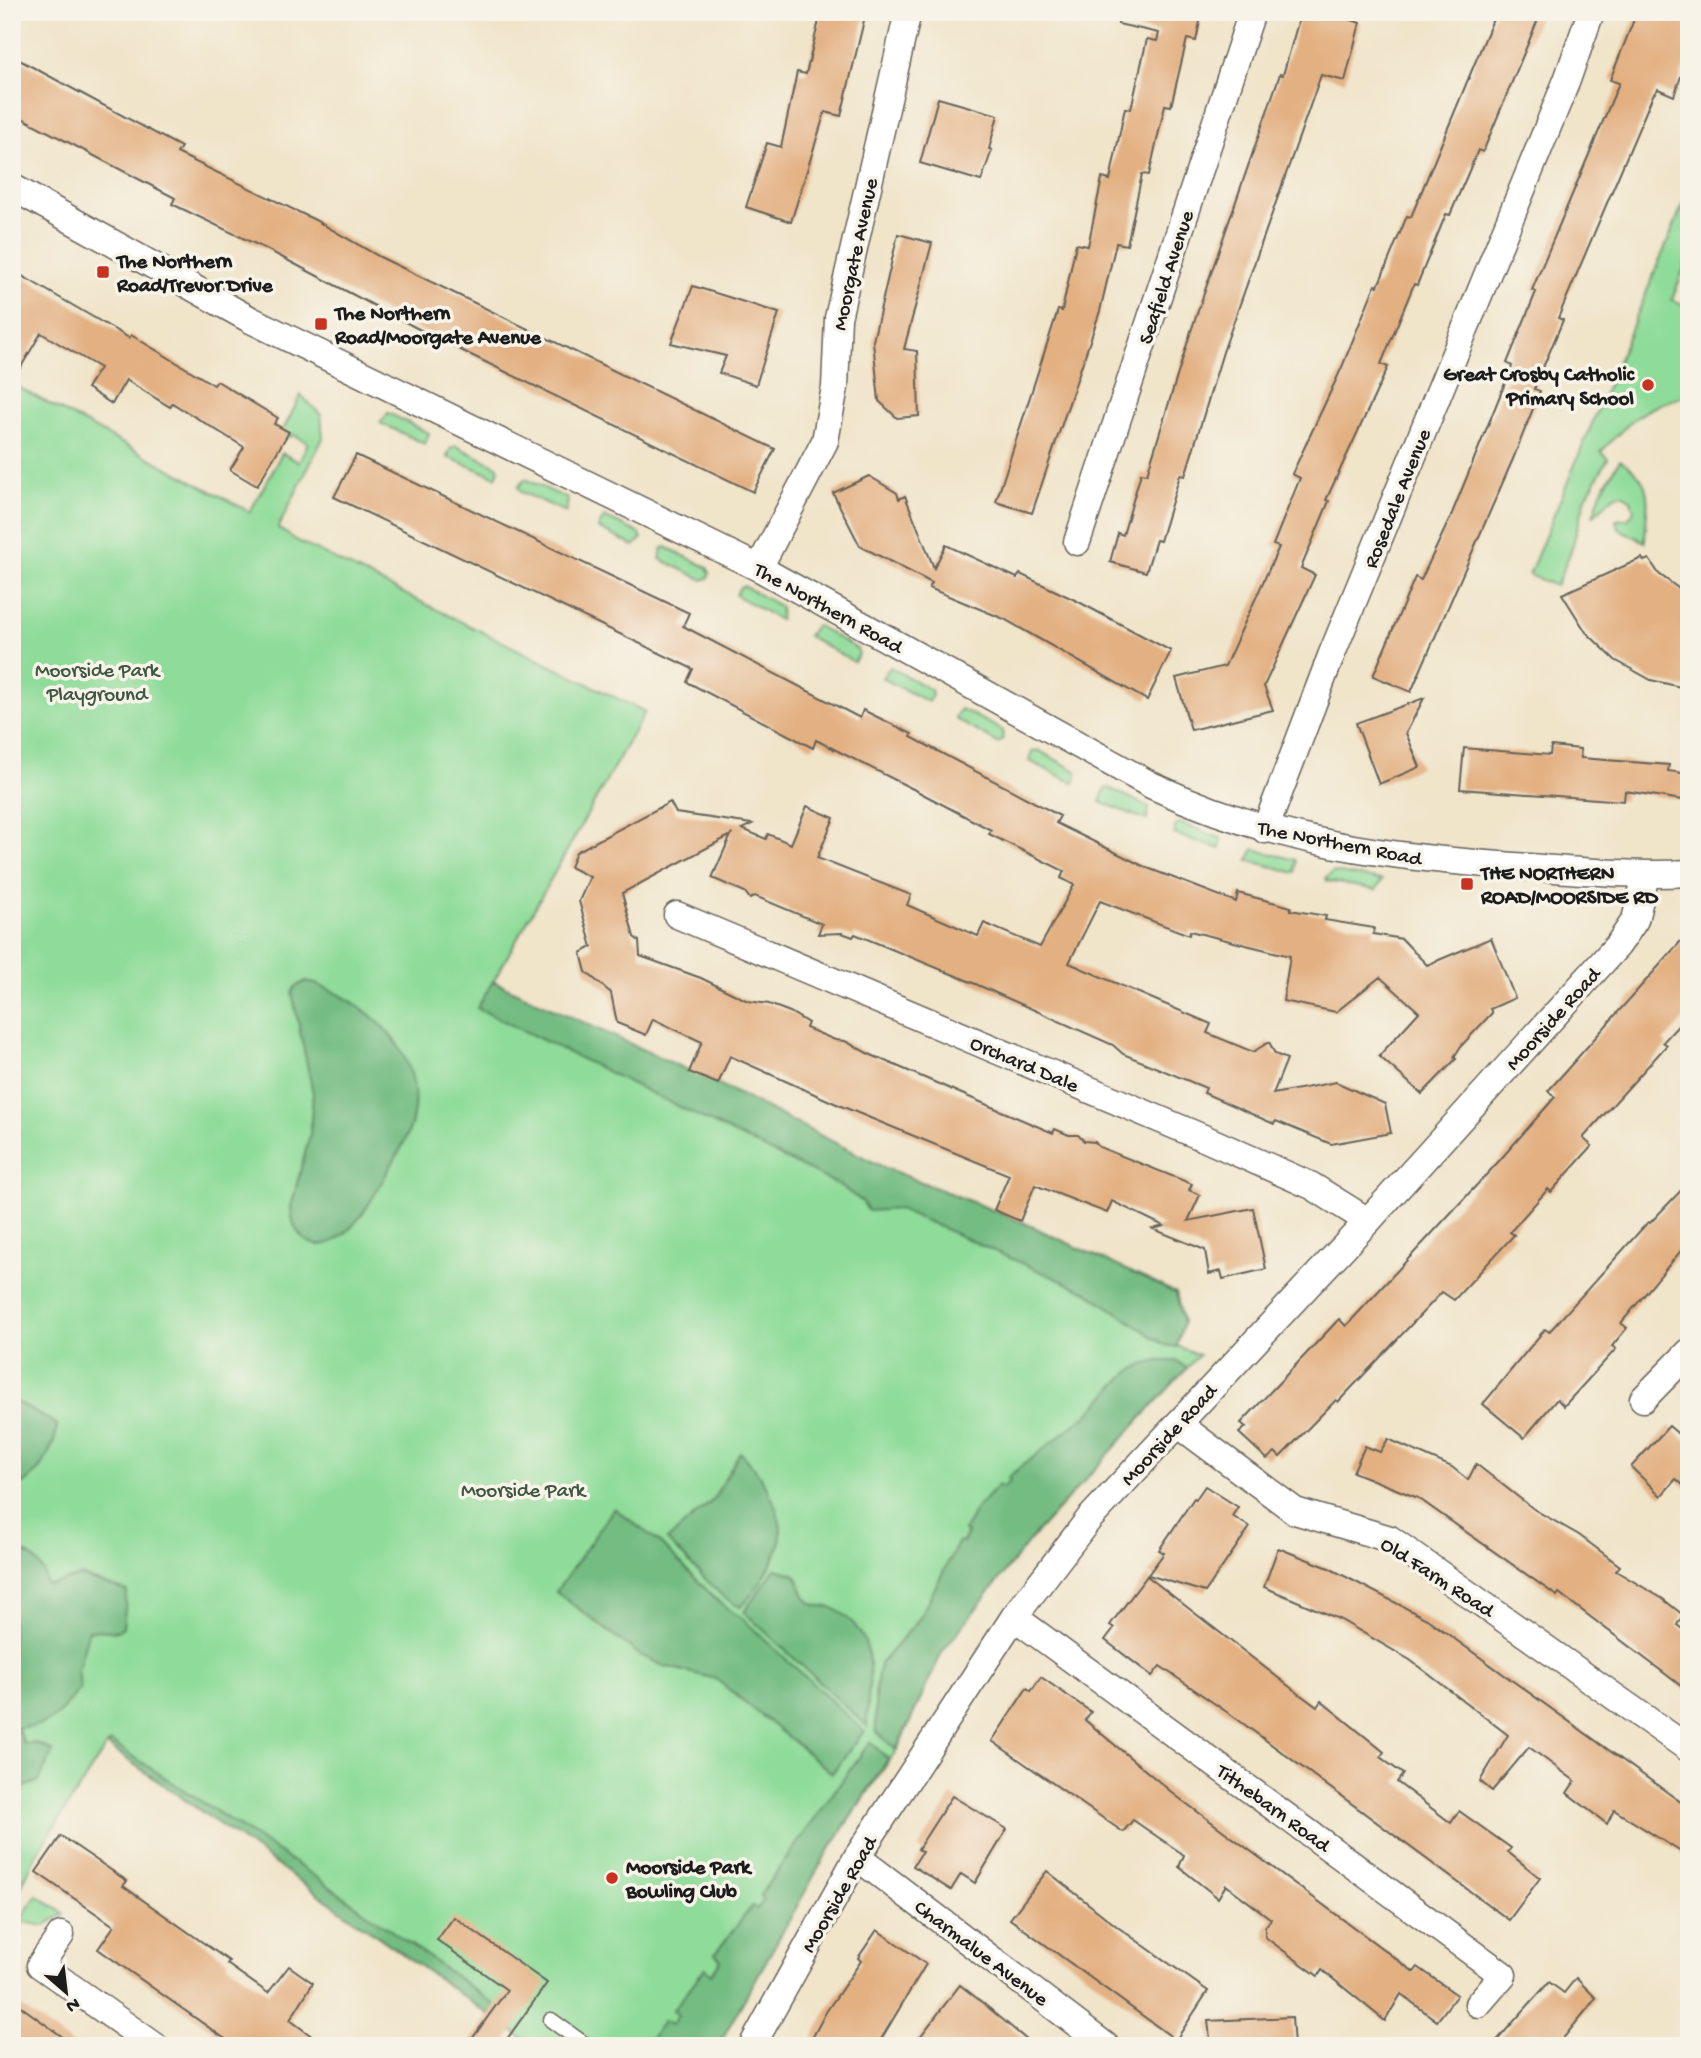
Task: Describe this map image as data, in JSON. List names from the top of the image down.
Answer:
{
  "streets": {
    "street": [
      "Moorgate Avenue",
      "Seafield Avenue",
      "Rosedale Avenue",
      "The Northern Road",
      "Moorside Road",
      "Orchard Dale",
      "Old Farm Road",
      "Tithebarn Road",
      "Charmalue Avenue"
    ]
  },
  "crossings": [
    ["Moorgate Avenue", "The Northern Road"],
    ["Rosedale Avenue", "The Northern Road"],
    ["The Northern Road", "Moorside Road"],
    ["Moorside Road", "Orchard Dale"],
    ["Moorside Road", "Old Farm Road"],
    ["Moorside Road", "Tithebarn Road"],
    ["Moorside Road", "Charmalue Avenue"]
  ],
  "parks": ["Moorside Park Playground", "Moorside Park"],
  "places": {
    "transit": ["The Northern Road/Trevor Drive", "The Northern Road/Moorgate Avenue", "THE NORTHERN ROAD/MOORSIDE RD"],
    "other": ["Great Crosby Catholic Primary School", "Moorside Park Bowling Club"]
  },
  "north": "bottom right"
}
